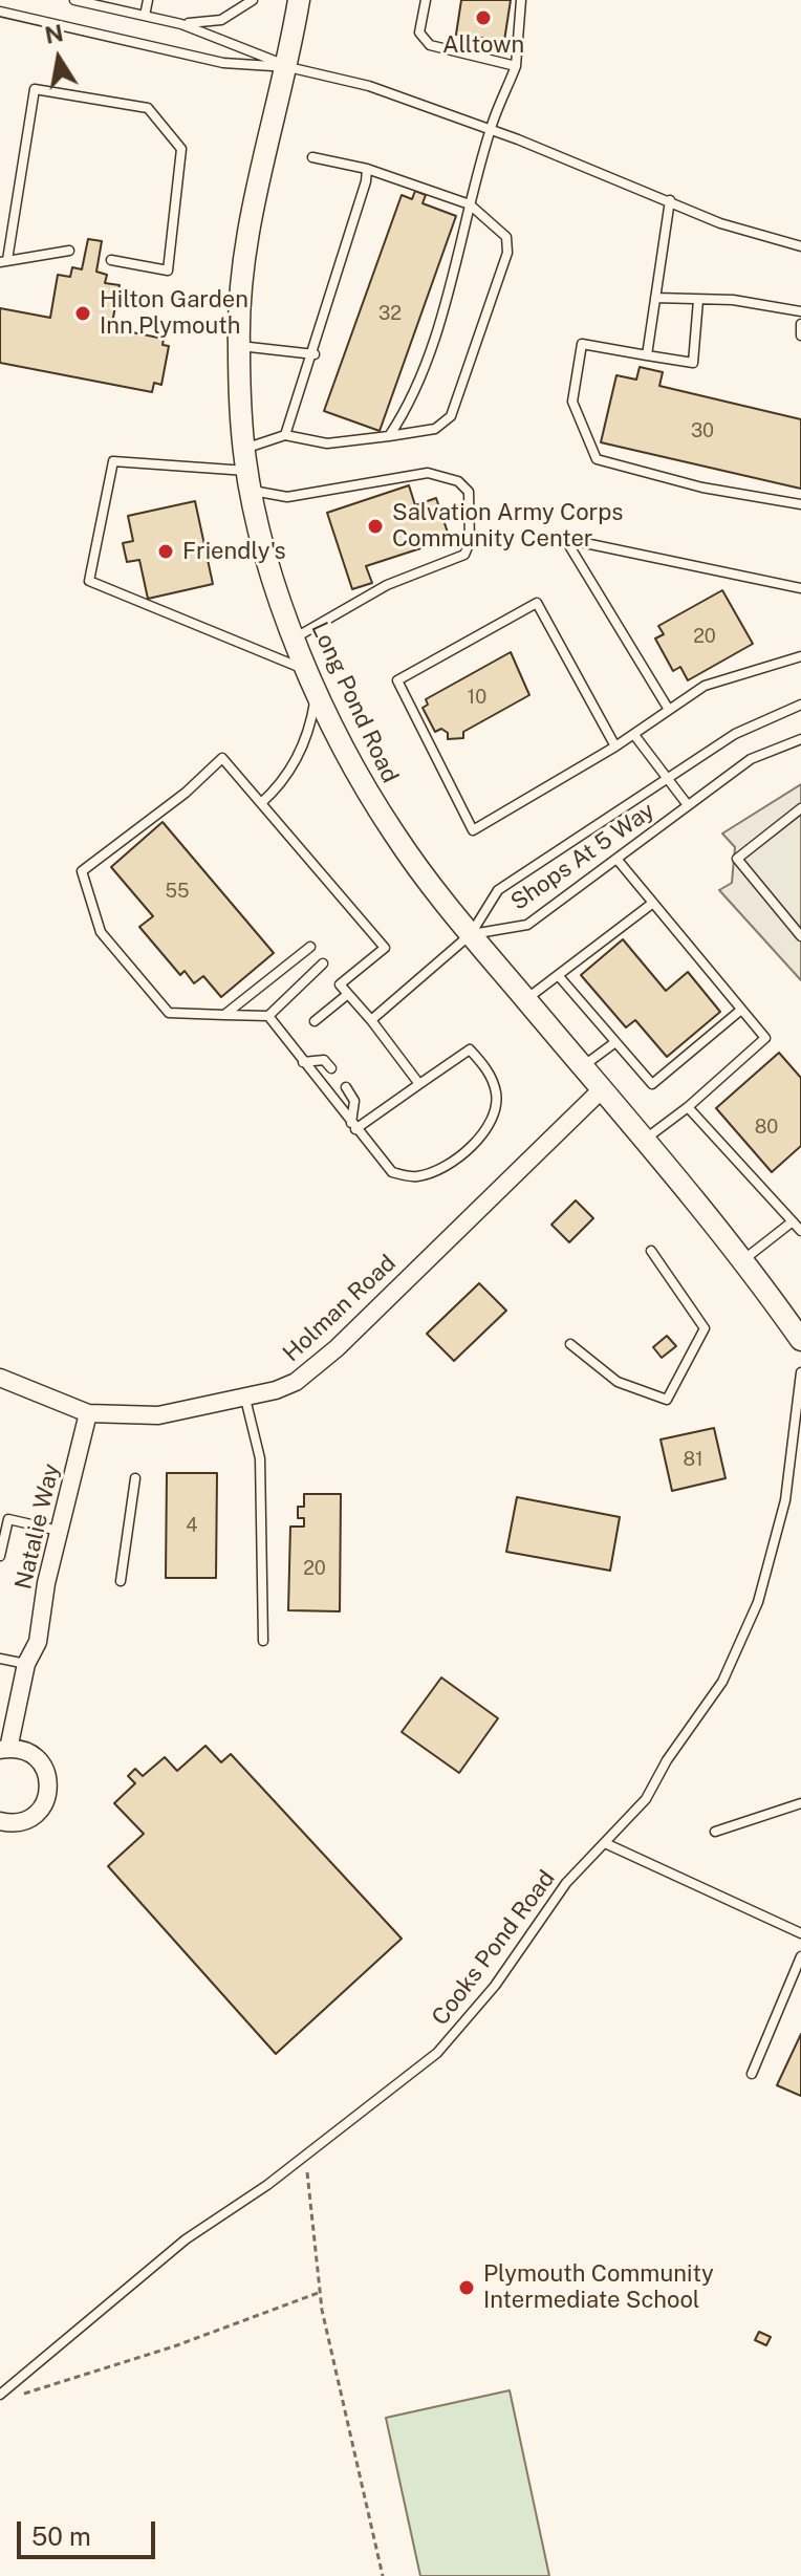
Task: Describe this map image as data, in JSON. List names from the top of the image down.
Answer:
{
  "streets": {
    "street": ["Long Pond Road", "Holman Road", "Natalie Way"],
    "lane": ["Shops At 5 Way", "Cooks Pond Road"]
  },
  "crossings": [
    ["Long Pond Road", "Shops At 5 Way"],
    ["Long Pond Road", "Holman Road"],
    ["Holman Road", "Natalie Way"]
  ],
  "places": [
    "Alltown",
    "Hilton Garden Inn Plymouth",
    "Salvation Army Corps Community Center",
    "Friendly's",
    "Plymouth Community Intermediate School"
  ],
  "house_numbers": [
    "32",
    "30",
    "20",
    "10",
    "55",
    "80",
    "81",
    "4",
    "20"
  ],
  "scale_bar": "50 m",
  "north": "top"
}
